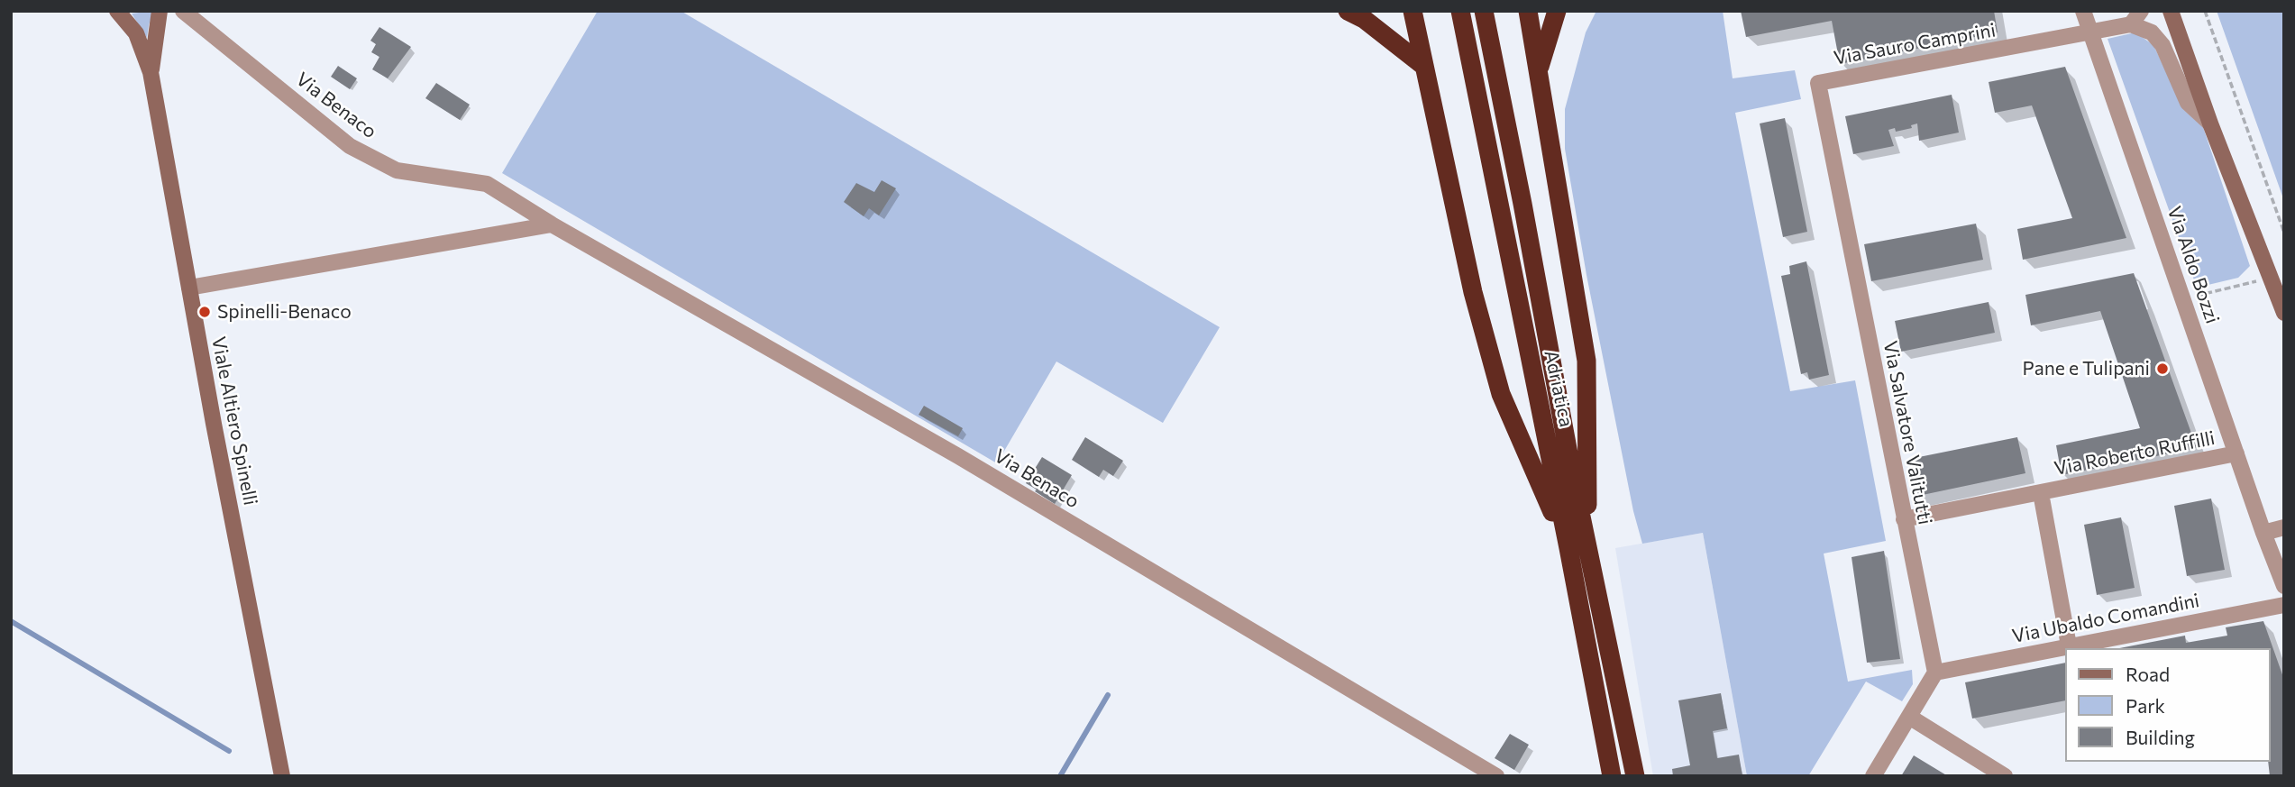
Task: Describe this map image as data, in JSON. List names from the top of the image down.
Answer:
{
  "streets": {
    "highway": ["Adriatica"],
    "street": [
      "Via Sauro Camprini",
      "Via Benaco",
      "Via Aldo Bozzi",
      "Viale Altiero Spinelli",
      "Via Salvatore Valitutti",
      "Via Roberto Ruffilli",
      "Via Ubaldo Comandini"
    ]
  },
  "crossings": [
    ["Via Sauro Camprini", "Via Aldo Bozzi"],
    ["Via Sauro Camprini", "Via Salvatore Valitutti"],
    ["Via Aldo Bozzi", "Via Roberto Ruffilli"],
    ["Via Salvatore Valitutti", "Via Roberto Ruffilli"],
    ["Via Salvatore Valitutti", "Via Ubaldo Comandini"],
    ["Via Roberto Ruffilli", "Via Ubaldo Comandini"]
  ],
  "places": ["Spinelli-Benaco", "Pane e Tulipani"],
  "legend": ["Road", "Park", "Building"]
}
